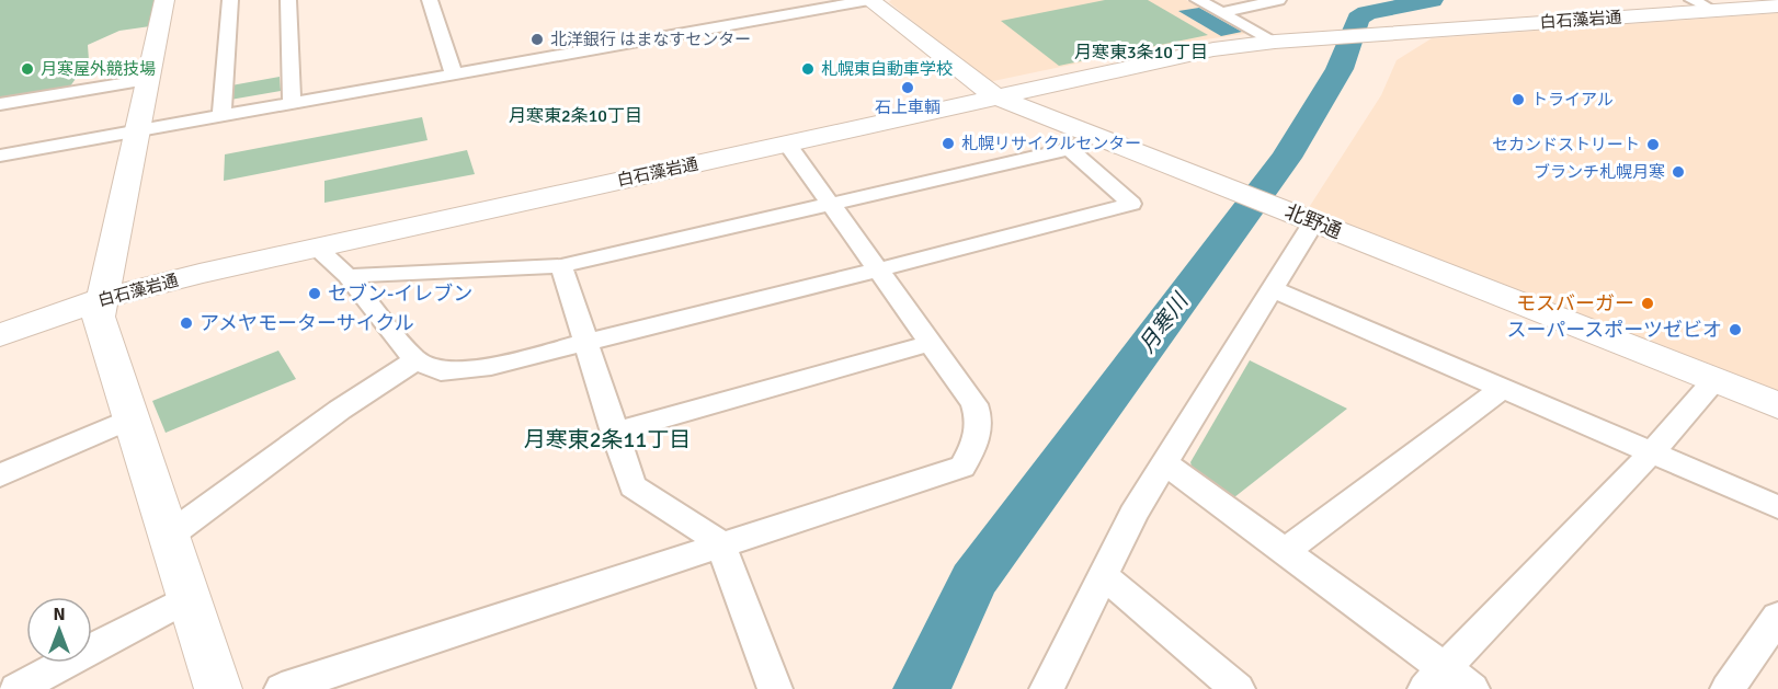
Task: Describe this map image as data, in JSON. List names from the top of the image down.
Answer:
{
  "streets": {
    "street": ["白石藻岩通", "北野通"]
  },
  "crossings": [
    ["白石藻岩通", "北野通"]
  ],
  "districts": ["月寒東3条10丁目", "月寒東2条10丁目", "月寒東2条11丁目"],
  "water": ["月寒川"],
  "places": [
    "北洋銀行 はまなすセンター",
    "月寒屋外競技場",
    "札幌東自動車学校",
    "石上車輌",
    "トライアル",
    "札幌リサイクルセンター",
    "セカンドストリート",
    "ブランチ札幌月寒",
    "セブン-イレブン",
    "モスバーガー",
    "アメヤモーターサイクル",
    "スーパースポーツゼビオ"
  ],
  "north": "top"
}
